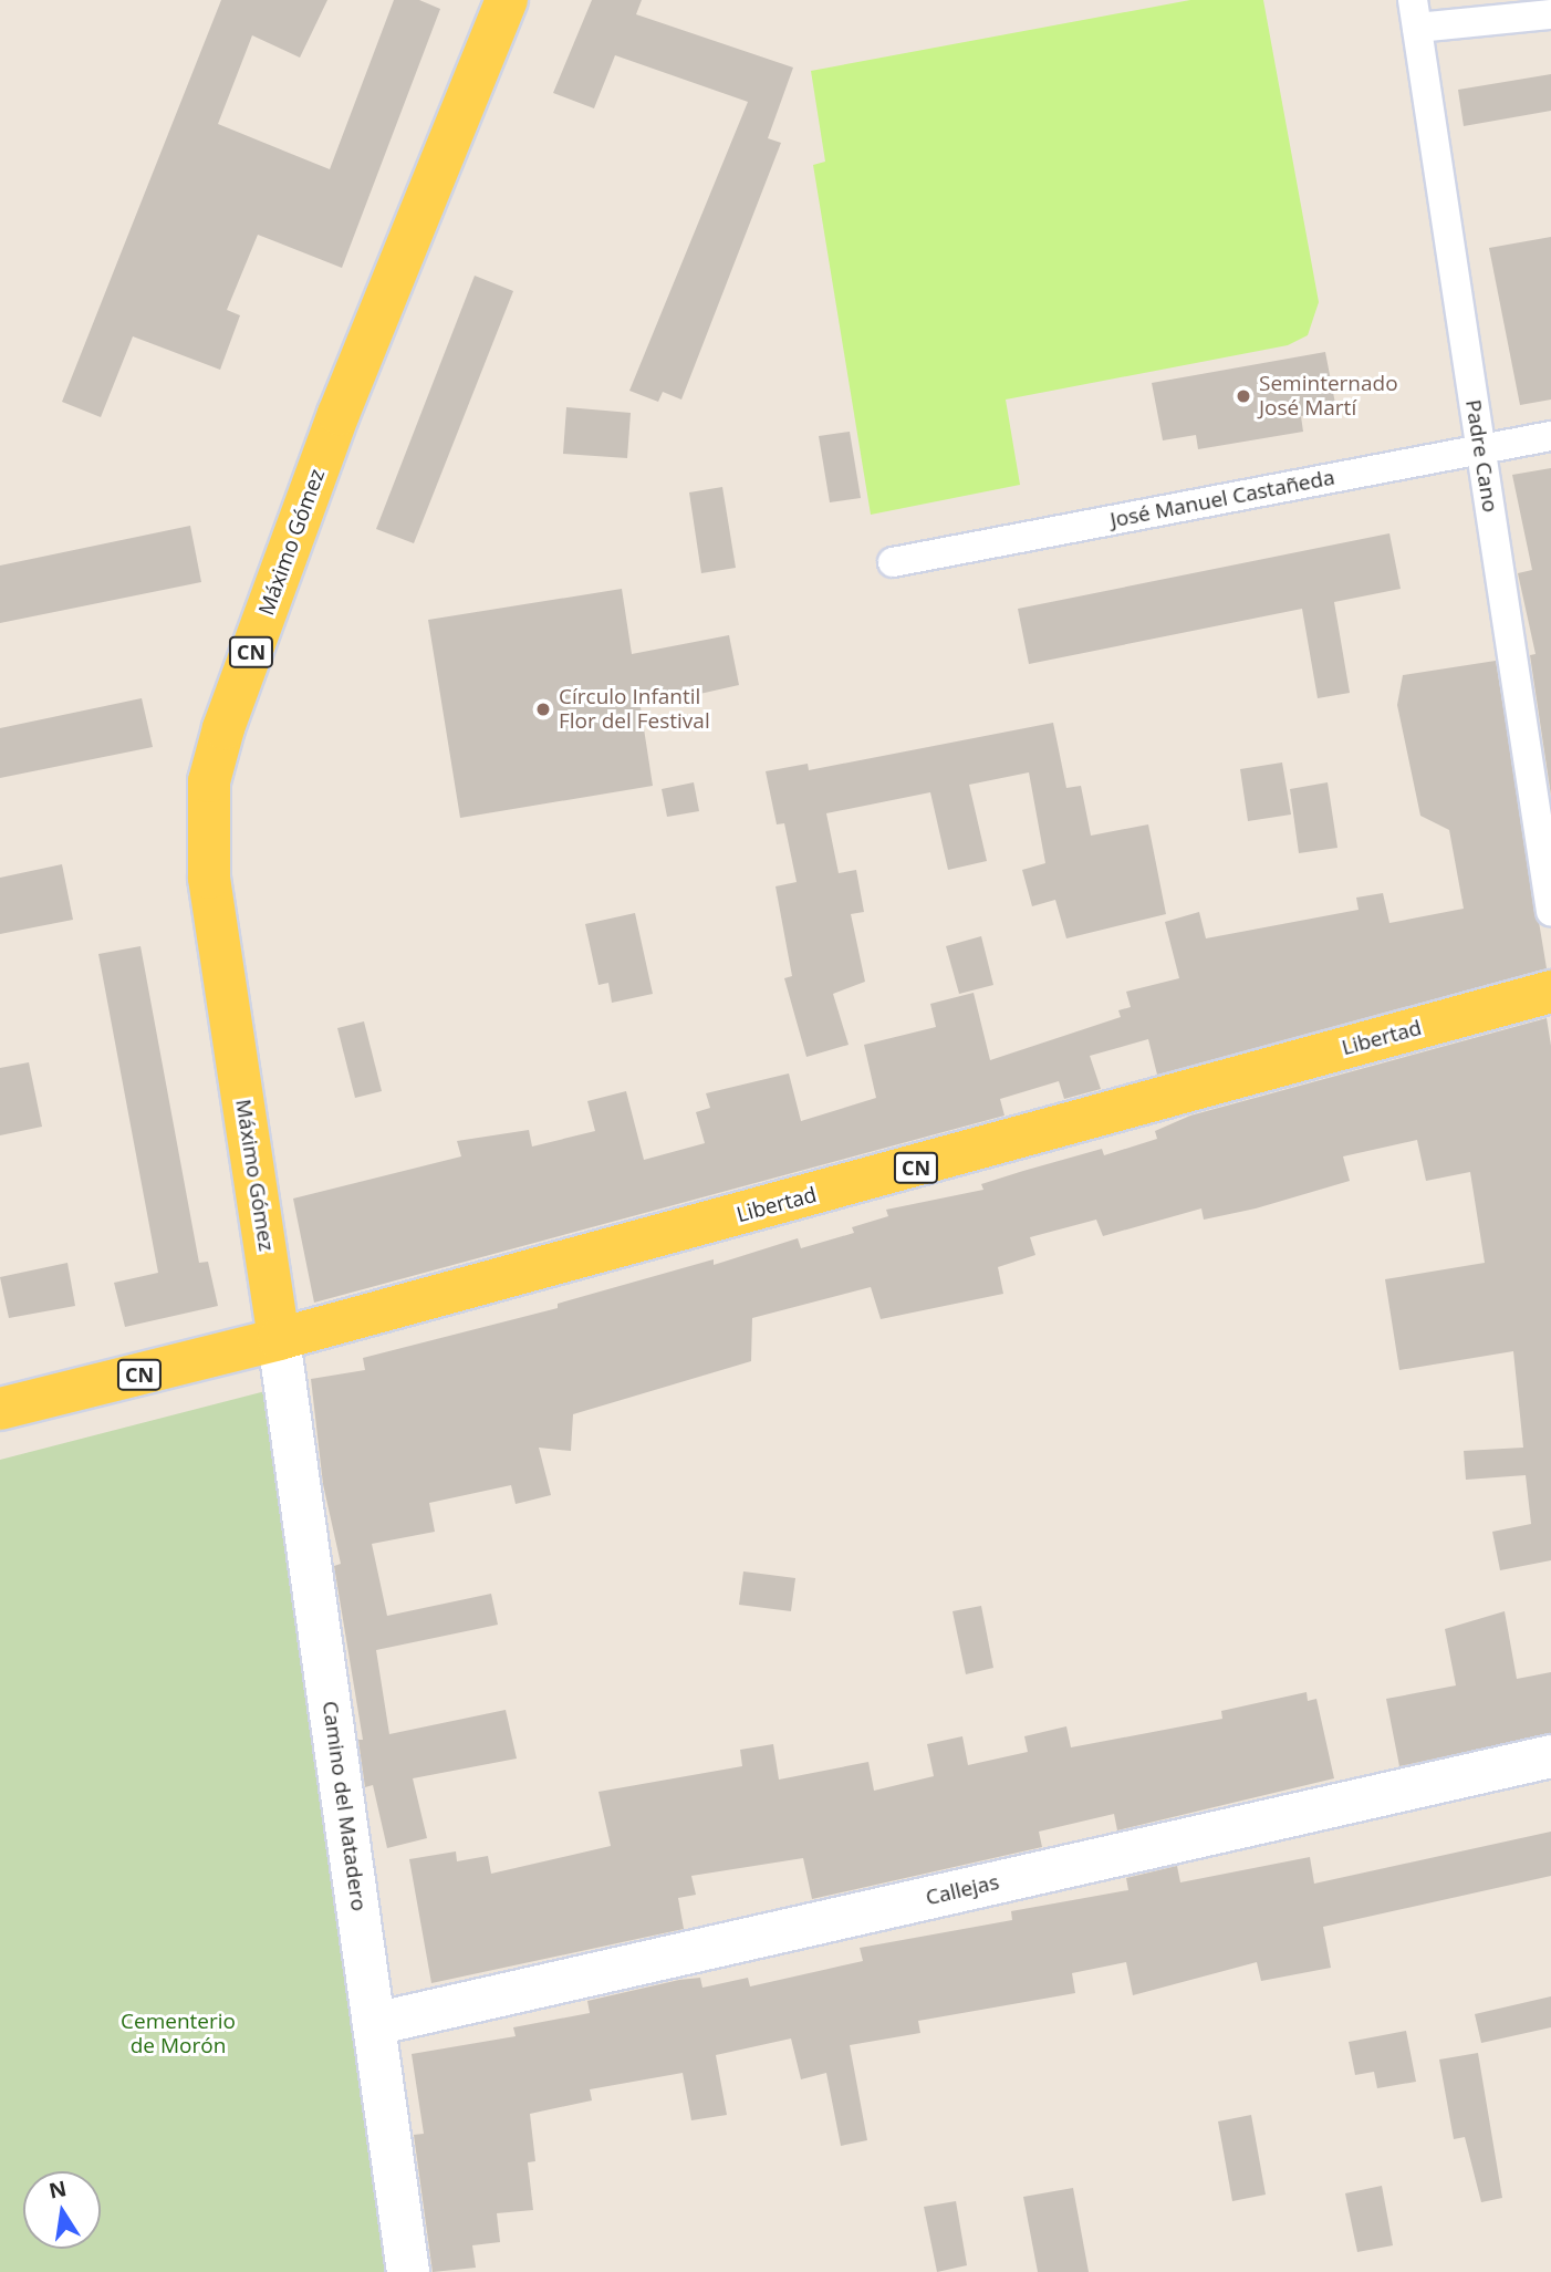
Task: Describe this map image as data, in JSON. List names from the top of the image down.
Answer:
{
  "streets": {
    "main road": [
      "Máximo Gómez",
      "CN",
      "Libertad",
      "Camino del Matadero",
      "Callejas"
    ],
    "street": ["Padre Cano", "José Manuel Castañeda"]
  },
  "crossings": [
    ["Padre Cano", "José Manuel Castañeda"],
    ["Máximo Gómez", "Libertad"],
    ["Máximo Gómez", "Camino del Matadero"],
    ["Libertad", "Camino del Matadero"],
    ["Camino del Matadero", "Callejas"]
  ],
  "parks": ["Cementerio de Morón"],
  "places": ["Seminternado José Martí", "Círculo Infantil Flor del Festival"],
  "north": "top"
}
